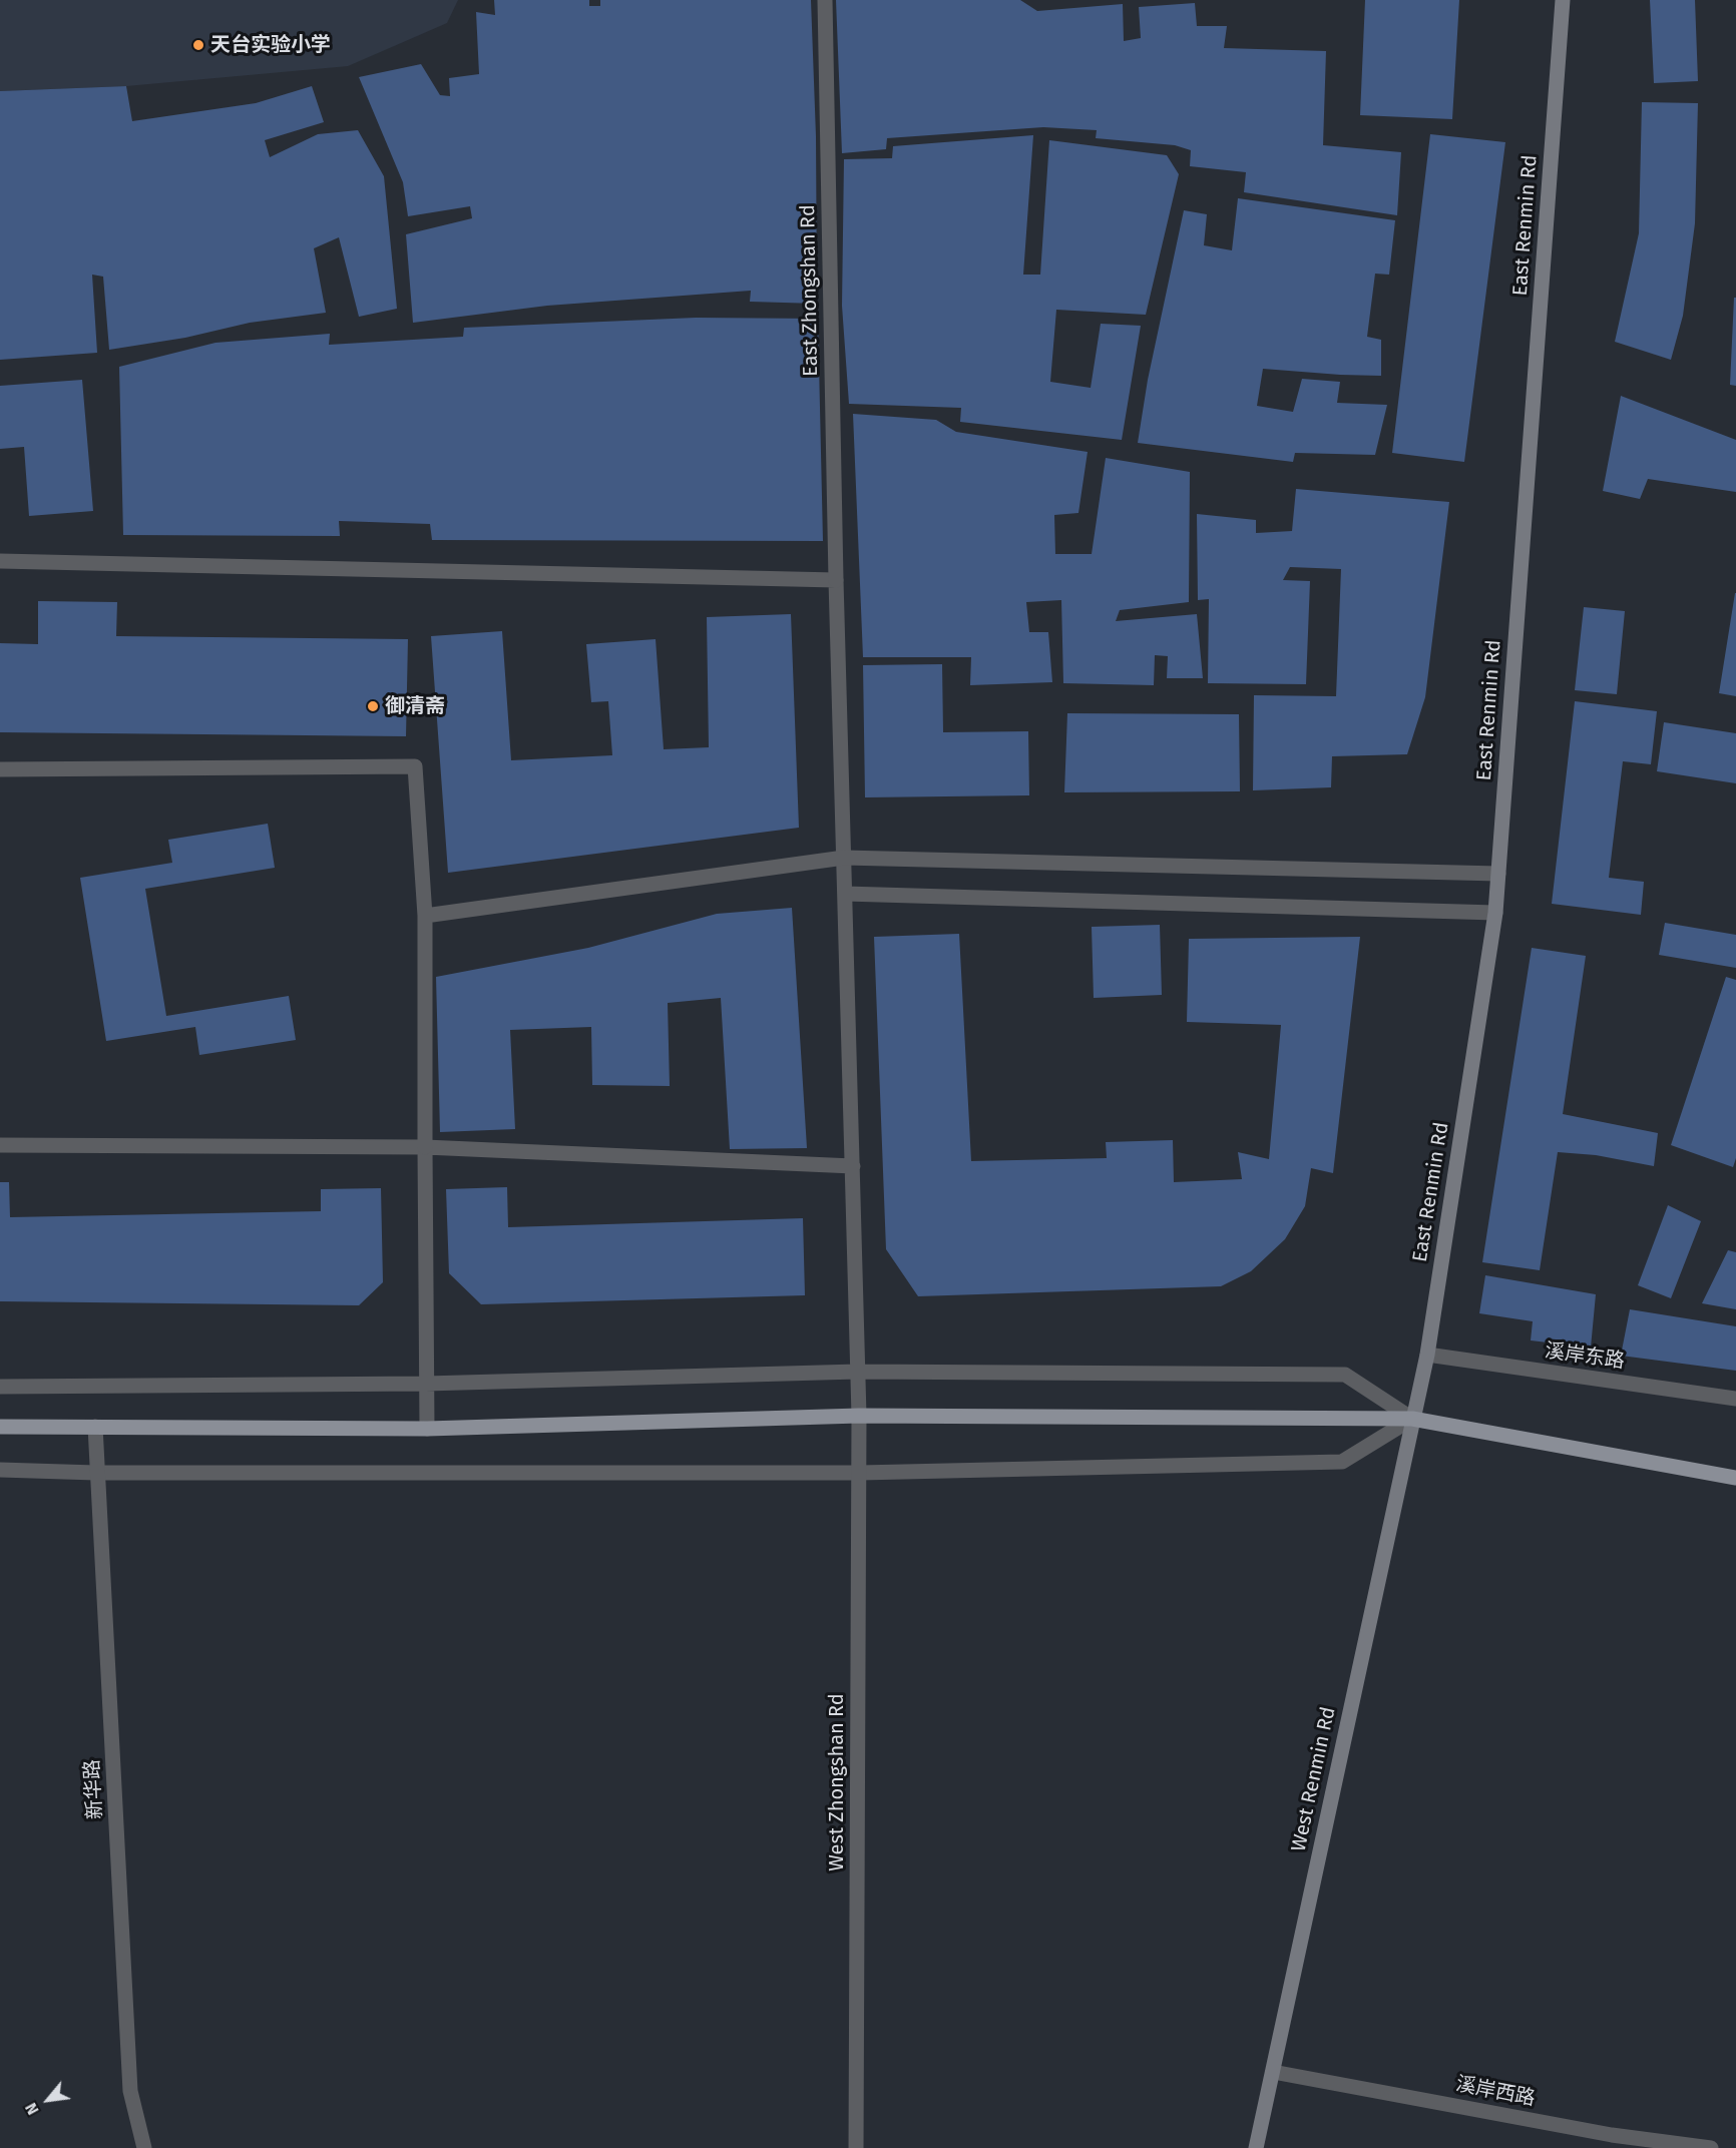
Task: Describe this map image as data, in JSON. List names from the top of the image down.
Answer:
{
  "streets": {
    "main road": ["East Renmin Rd", "West Renmin Rd"],
    "street": [
      "East Zhongshan Rd",
      "溪岸东路",
      "West Zhongshan Rd",
      "新华路",
      "溪岸西路"
    ]
  },
  "crossings": [
    ["East Renmin Rd", "溪岸东路"],
    ["East Renmin Rd", "West Renmin Rd"],
    ["East Zhongshan Rd", "West Zhongshan Rd"],
    ["West Renmin Rd", "溪岸西路"]
  ],
  "places": ["天台实验小学", "御清斋"],
  "north": "bottom left"
}
